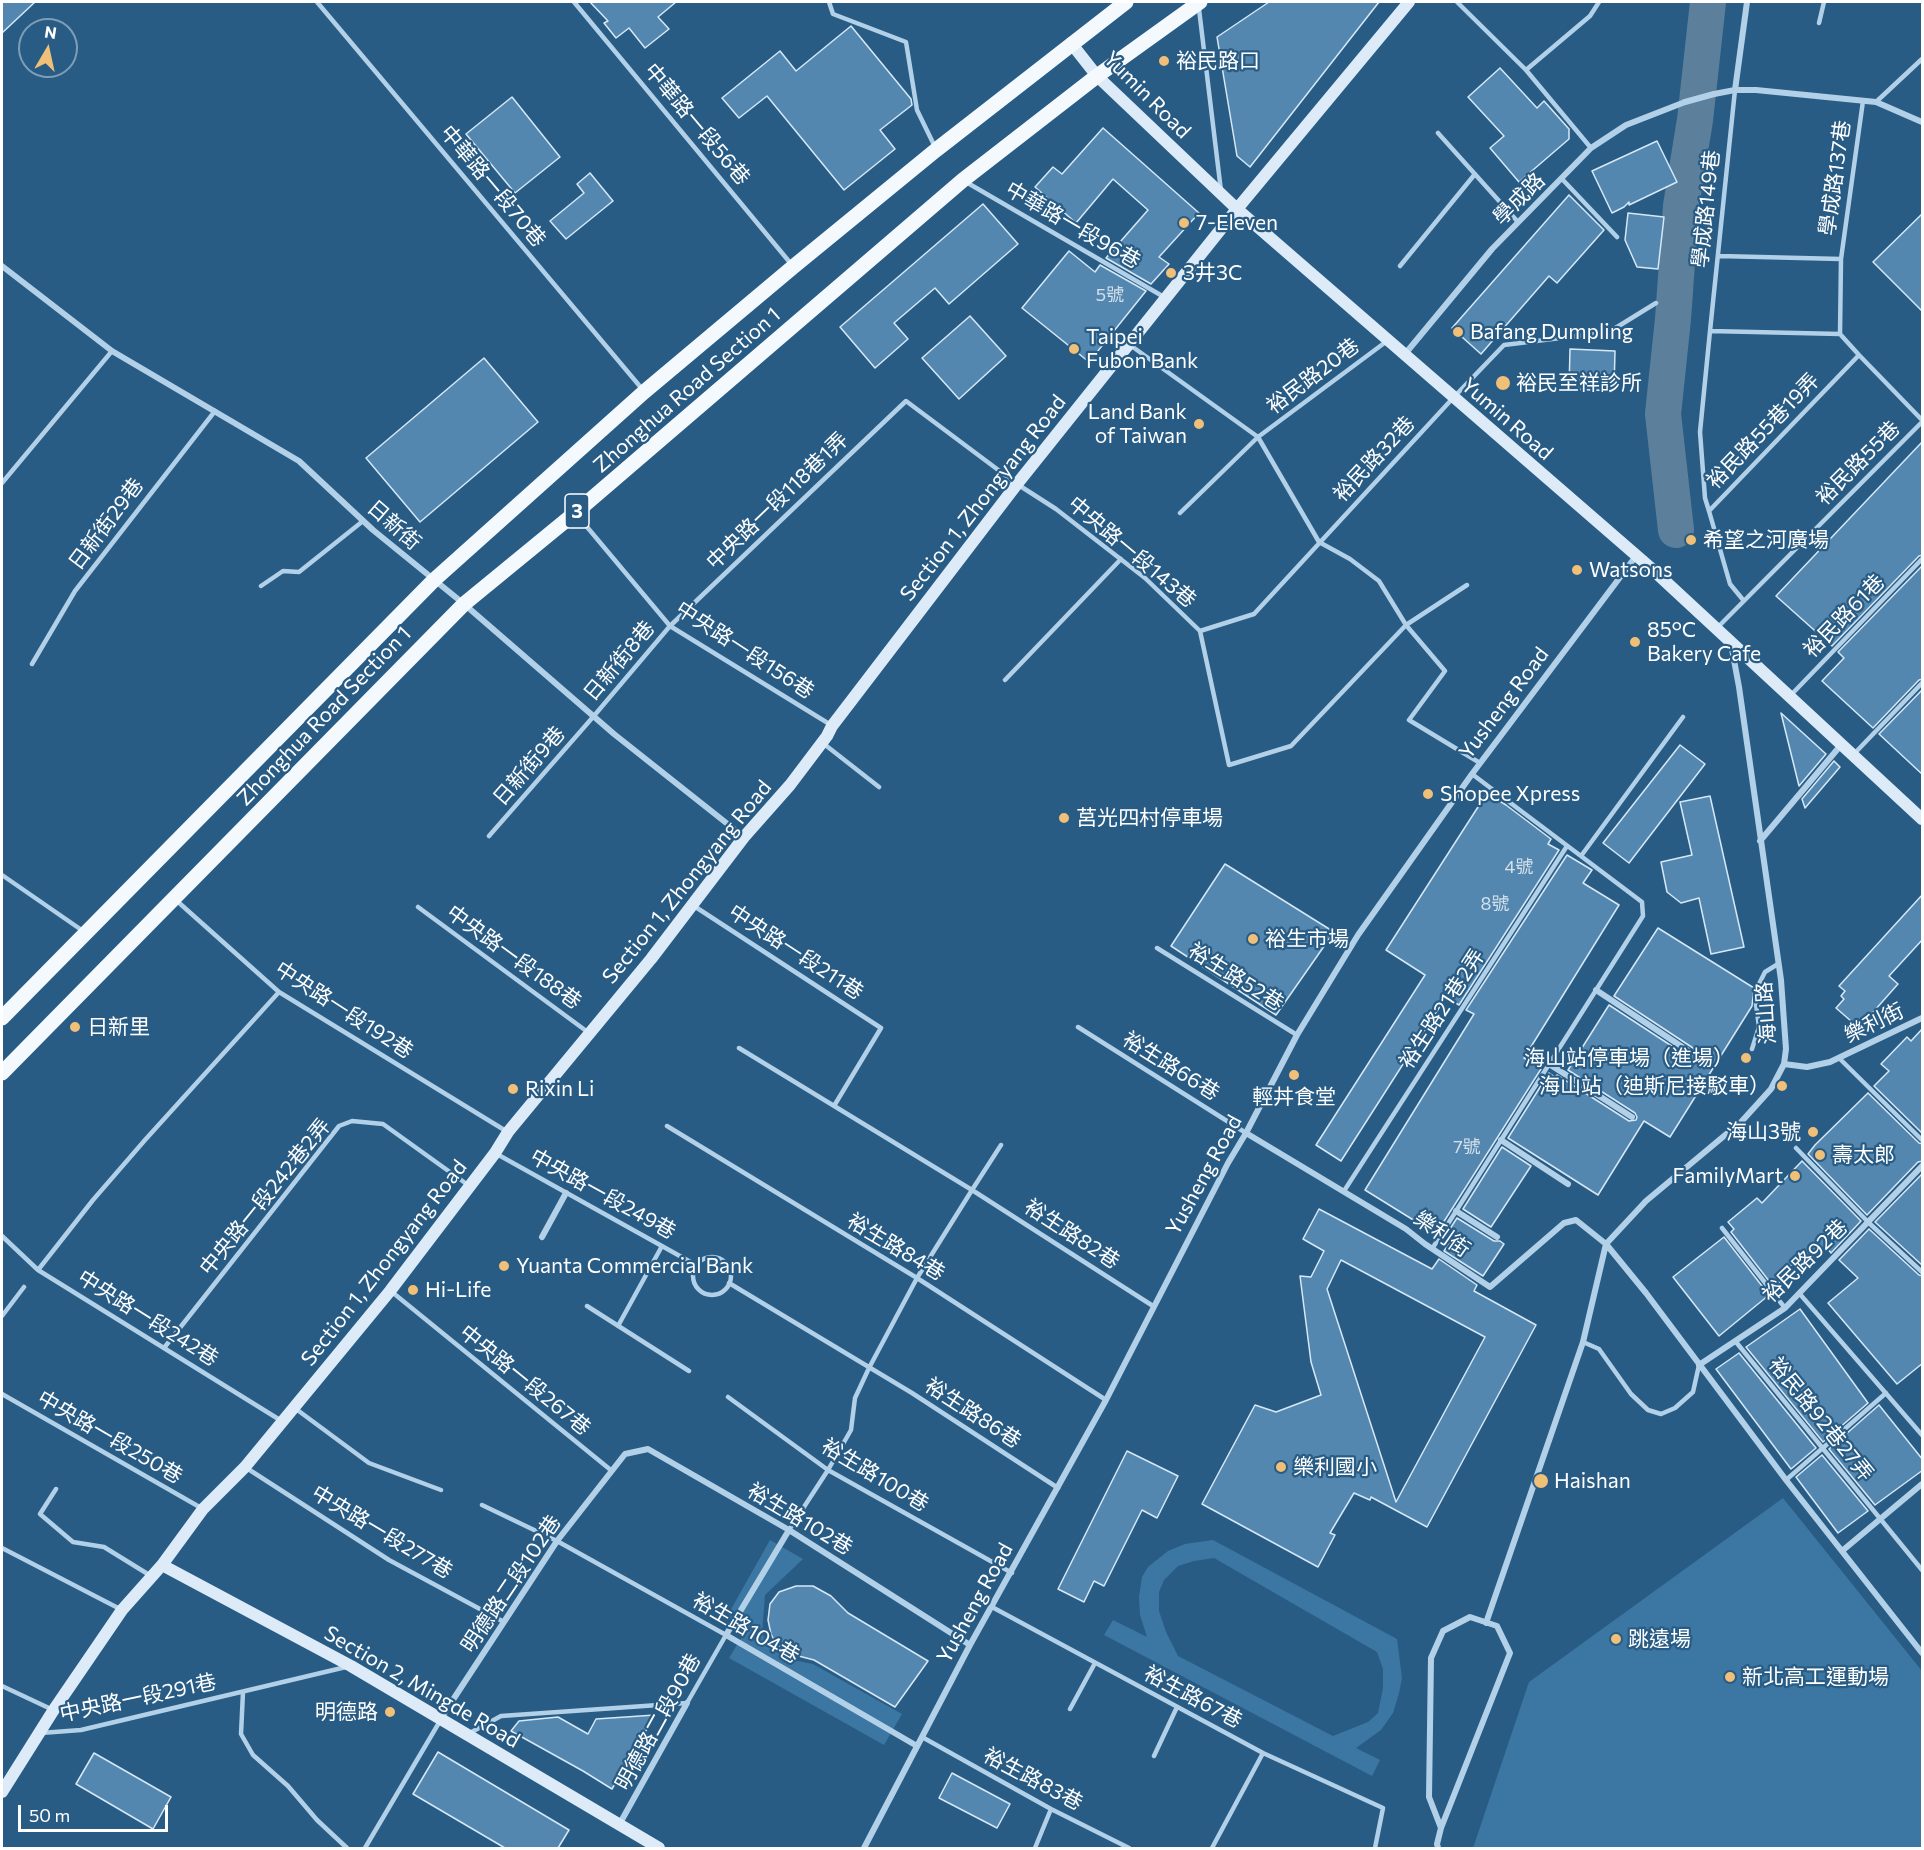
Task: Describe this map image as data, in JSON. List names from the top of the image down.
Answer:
{
  "streets": {
    "main road": ["Zhonghua Road Section 1", "3"],
    "street": [
      "Yumin Road",
      "學成路",
      "Section 1, Zhongyang Road",
      "日新街",
      "Yusheng Road",
      "海山路",
      "樂利街",
      "裕民路92巷",
      "裕生路102巷",
      "明德路二段102巷",
      "裕生路104巷",
      "Section 2, Mingde Road",
      "明德路二段90巷"
    ],
    "lane": [
      "中華路一段56巷",
      "學成路137巷",
      "中華路一段70巷",
      "學成路149巷",
      "中華路一段96巷",
      "裕民路20巷",
      "裕民路55巷19弄",
      "裕民路32巷",
      "裕民路55巷",
      "中央路一段118巷1弄",
      "日新街29巷",
      "中央路一段143巷",
      "裕民路61巷",
      "中央路一段156巷",
      "日新街8巷",
      "日新街9巷",
      "中央路一段211巷",
      "中央路一段188巷",
      "裕生路52巷",
      "裕生路21巷2弄",
      "中央路一段192巷",
      "裕生路66巷",
      "中央路一段249巷",
      "中央路一段242巷2弄",
      "裕生路82巷",
      "裕生路84巷",
      "中央路一段242巷",
      "中央路一段267巷",
      "裕生路86巷",
      "裕民路92巷27弄",
      "中央路一段250巷",
      "裕生路100巷",
      "中央路一段277巷",
      "裕生路67巷",
      "中央路一段291巷",
      "裕生路83巷"
    ]
  },
  "crossings": [
    ["Yumin Road", "學成路"],
    ["Yumin Road", "裕民路20巷"],
    ["Yumin Road", "Zhonghua Road Section 1"],
    ["Yumin Road", "裕民路32巷"],
    ["Yumin Road", "裕民路55巷"],
    ["Yumin Road", "Section 1, Zhongyang Road"],
    ["Yumin Road", "裕民路61巷"],
    ["Yumin Road", "Yusheng Road"],
    ["Yumin Road", "海山路"],
    ["中華路一段56巷", "Zhonghua Road Section 1"],
    ["學成路137巷", "學成路149巷"],
    ["學成路137巷", "裕民路55巷"],
    ["中華路一段70巷", "Zhonghua Road Section 1"],
    ["學成路", "學成路149巷"],
    ["學成路149巷", "裕民路55巷19弄"],
    ["中華路一段96巷", "Zhonghua Road Section 1"],
    ["中華路一段96巷", "Section 1, Zhongyang Road"],
    ["Zhonghua Road Section 1", "日新街"],
    ["Zhonghua Road Section 1", "中央路一段156巷"],
    ["Zhonghua Road Section 1", "中央路一段192巷"],
    ["裕民路55巷19弄", "裕民路55巷"],
    ["裕民路32巷", "中央路一段143巷"],
    ["Section 1, Zhongyang Road", "日新街"],
    ["Section 1, Zhongyang Road", "中央路一段143巷"],
    ["Section 1, Zhongyang Road", "中央路一段156巷"],
    ["Section 1, Zhongyang Road", "中央路一段211巷"],
    ["Section 1, Zhongyang Road", "中央路一段188巷"],
    ["Section 1, Zhongyang Road", "中央路一段192巷"],
    ["Section 1, Zhongyang Road", "中央路一段249巷"],
    ["Section 1, Zhongyang Road", "中央路一段242巷2弄"],
    ["Section 1, Zhongyang Road", "中央路一段242巷"],
    ["Section 1, Zhongyang Road", "中央路一段267巷"],
    ["Section 1, Zhongyang Road", "中央路一段250巷"],
    ["Section 1, Zhongyang Road", "中央路一段277巷"],
    ["Section 1, Zhongyang Road", "Section 2, Mingde Road"],
    ["Section 1, Zhongyang Road", "中央路一段291巷"],
    ["中央路一段118巷1弄", "中央路一段143巷"],
    ["中央路一段118巷1弄", "中央路一段156巷"],
    ["中央路一段118巷1弄", "日新街8巷"],
    ["日新街29巷", "日新街"],
    ["日新街", "日新街8巷"],
    ["日新街", "日新街9巷"],
    ["中央路一段156巷", "日新街8巷"],
    ["日新街8巷", "日新街9巷"],
    ["Yusheng Road", "裕生路52巷"],
    ["Yusheng Road", "樂利街"],
    ["Yusheng Road", "裕生路66巷"],
    ["Yusheng Road", "裕生路82巷"],
    ["Yusheng Road", "裕生路84巷"],
    ["Yusheng Road", "裕生路86巷"],
    ["Yusheng Road", "裕生路100巷"],
    ["Yusheng Road", "裕生路102巷"],
    ["Yusheng Road", "裕生路104巷"],
    ["Yusheng Road", "裕生路67巷"],
    ["Yusheng Road", "裕生路83巷"],
    ["中央路一段211巷", "裕生路82巷"],
    ["裕生路21巷2弄", "樂利街"],
    ["海山路", "樂利街"],
    ["樂利街", "裕生路66巷"],
    ["中央路一段242巷2弄", "中央路一段242巷"],
    ["裕民路92巷", "裕民路92巷27弄"],
    ["中央路一段267巷", "裕生路102巷"],
    ["中央路一段267巷", "明德路二段102巷"],
    ["裕生路102巷", "明德路二段102巷"],
    ["中央路一段277巷", "明德路二段102巷"],
    ["明德路二段102巷", "裕生路104巷"],
    ["明德路二段102巷", "Section 2, Mingde Road"],
    ["裕生路104巷", "明德路二段90巷"],
    ["Section 2, Mingde Road", "中央路一段291巷"],
    ["Section 2, Mingde Road", "明德路二段90巷"]
  ],
  "places": [
    "裕民路口",
    "7-Eleven",
    "3井3C",
    "Bafang Dumpling",
    "Taipei Fubon Bank",
    "裕民至祥診所",
    "Land Bank of Taiwan",
    "希望之河廣場",
    "Watsons",
    "85°C Bakery Cafe",
    "Shopee Xpress",
    "莒光四村停車場",
    "裕生市場",
    "日新里",
    "海山站停車場（進場）",
    "輕丼食堂",
    "海山站（迪斯尼接駁車）",
    "Rixin Li",
    "海山3號",
    "壽太郎",
    "FamilyMart",
    "Yuanta Commercial Bank",
    "Hi-Life",
    "樂利國小",
    "Haishan",
    "跳遠場",
    "新北高工運動場",
    "明德路"
  ],
  "house_numbers": [
    "5號",
    "4號",
    "8號",
    "7號"
  ],
  "scale_bar": "50 m",
  "north": "top"
}
